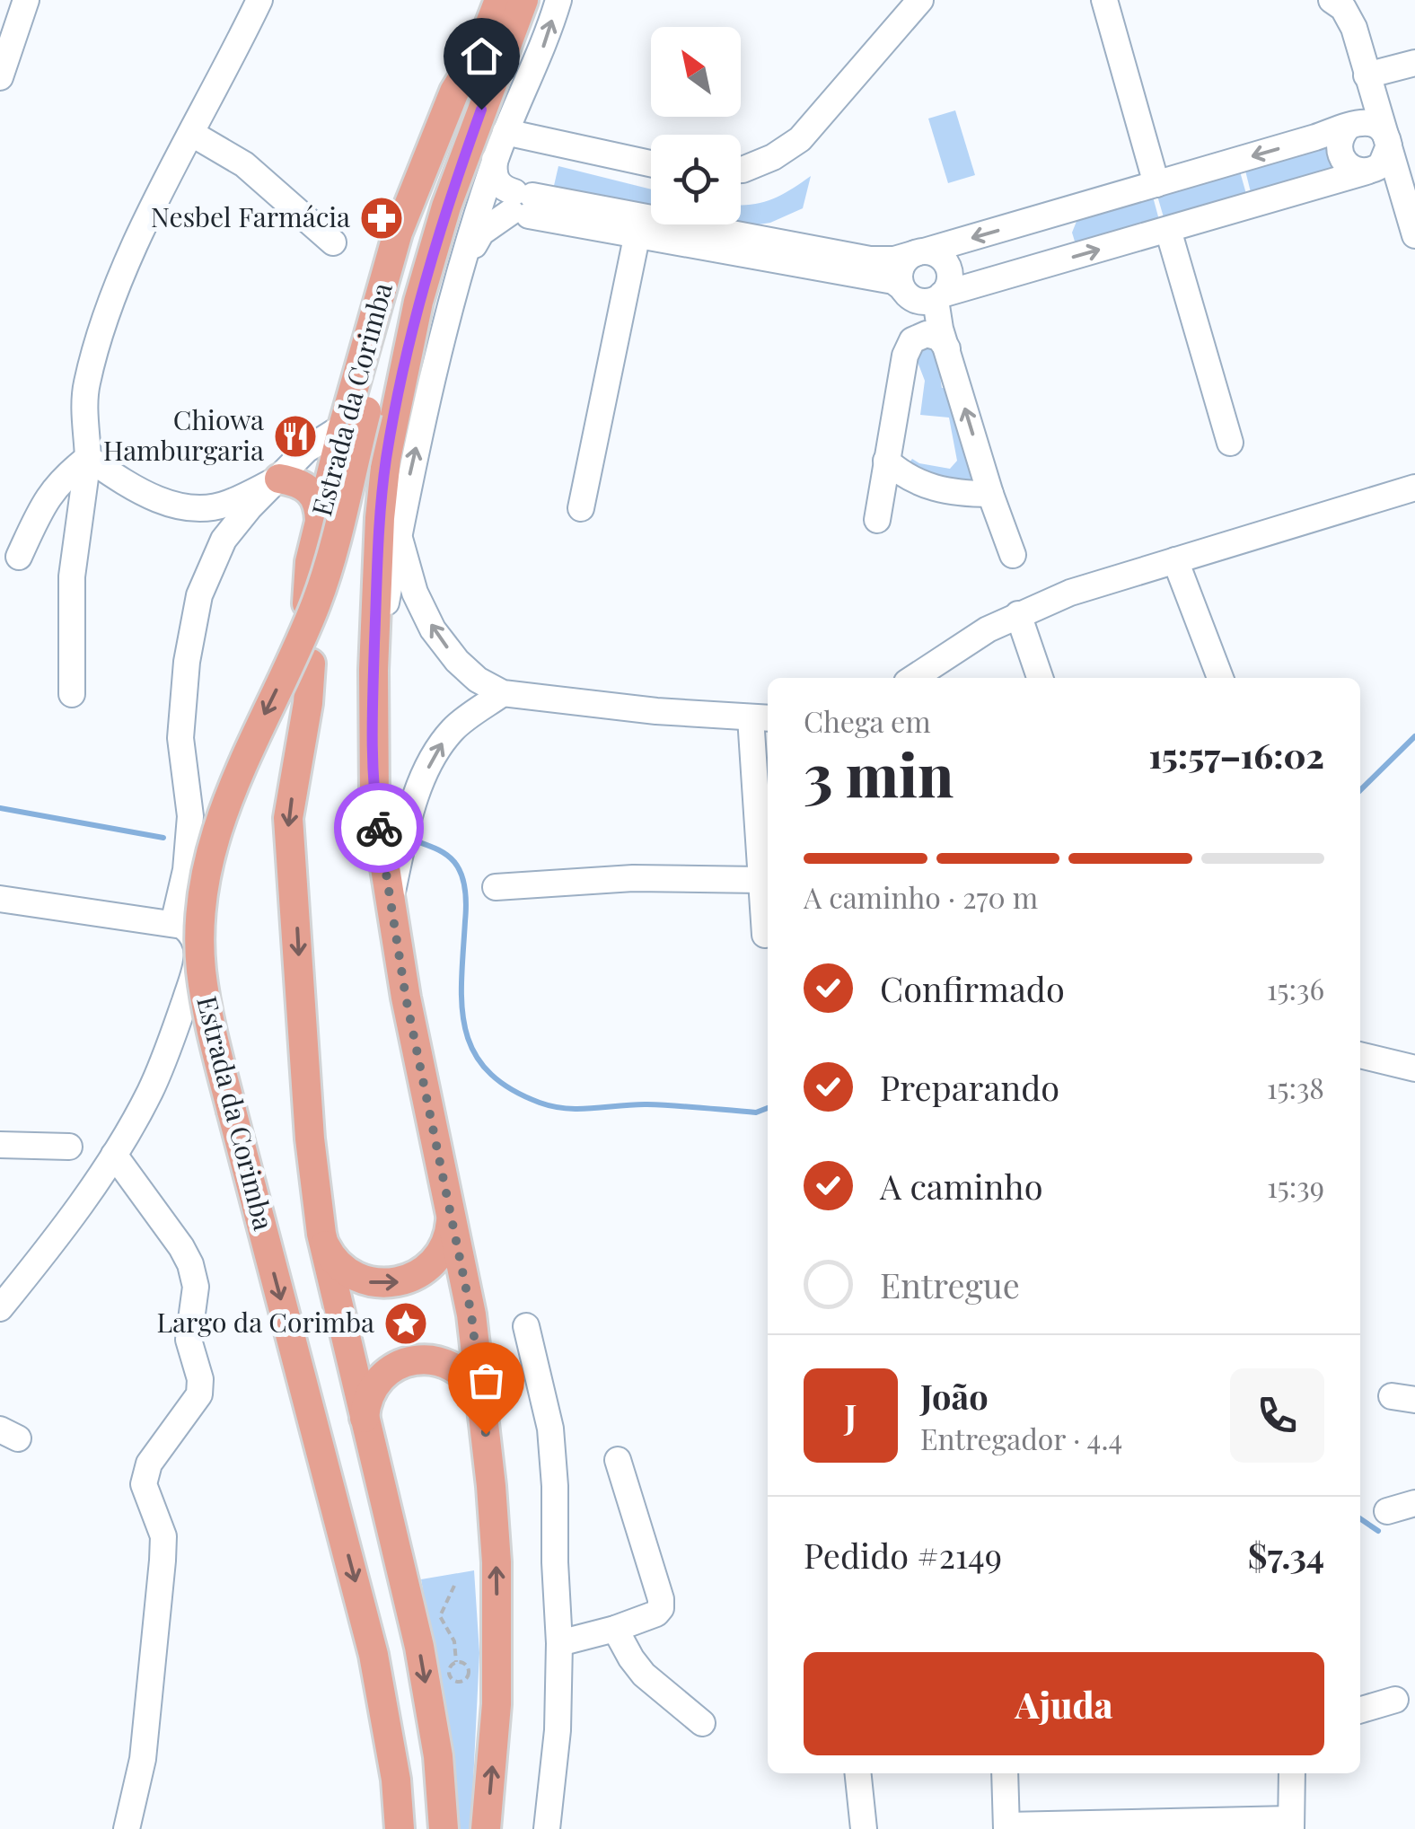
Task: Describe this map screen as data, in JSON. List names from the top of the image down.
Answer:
{
  "streets": {
    "main road": ["Estrada da Corimba"]
  },
  "places": {
    "pharmacy": ["Nesbel Farmácia"],
    "restaurant": ["Chiowa Hamburgaria"],
    "place": ["Largo da Corimba"]
  },
  "north": "top left",
  "page": {
    "heading": ["3 min", "Chega em", "15:57–16:02"],
    "panel": [
      "João",
      "Entregador · 4.4",
      "Pedido #2149",
      "$7.34"
    ],
    "bar": "A caminho · 270 m",
    "list": [
      ["Confirmado", "15:36"],
      ["Preparando", "15:38"],
      ["A caminho", "15:39"],
      "Entregue"
    ],
    "round": "J",
    "buttons": "Ajuda"
  }
}
